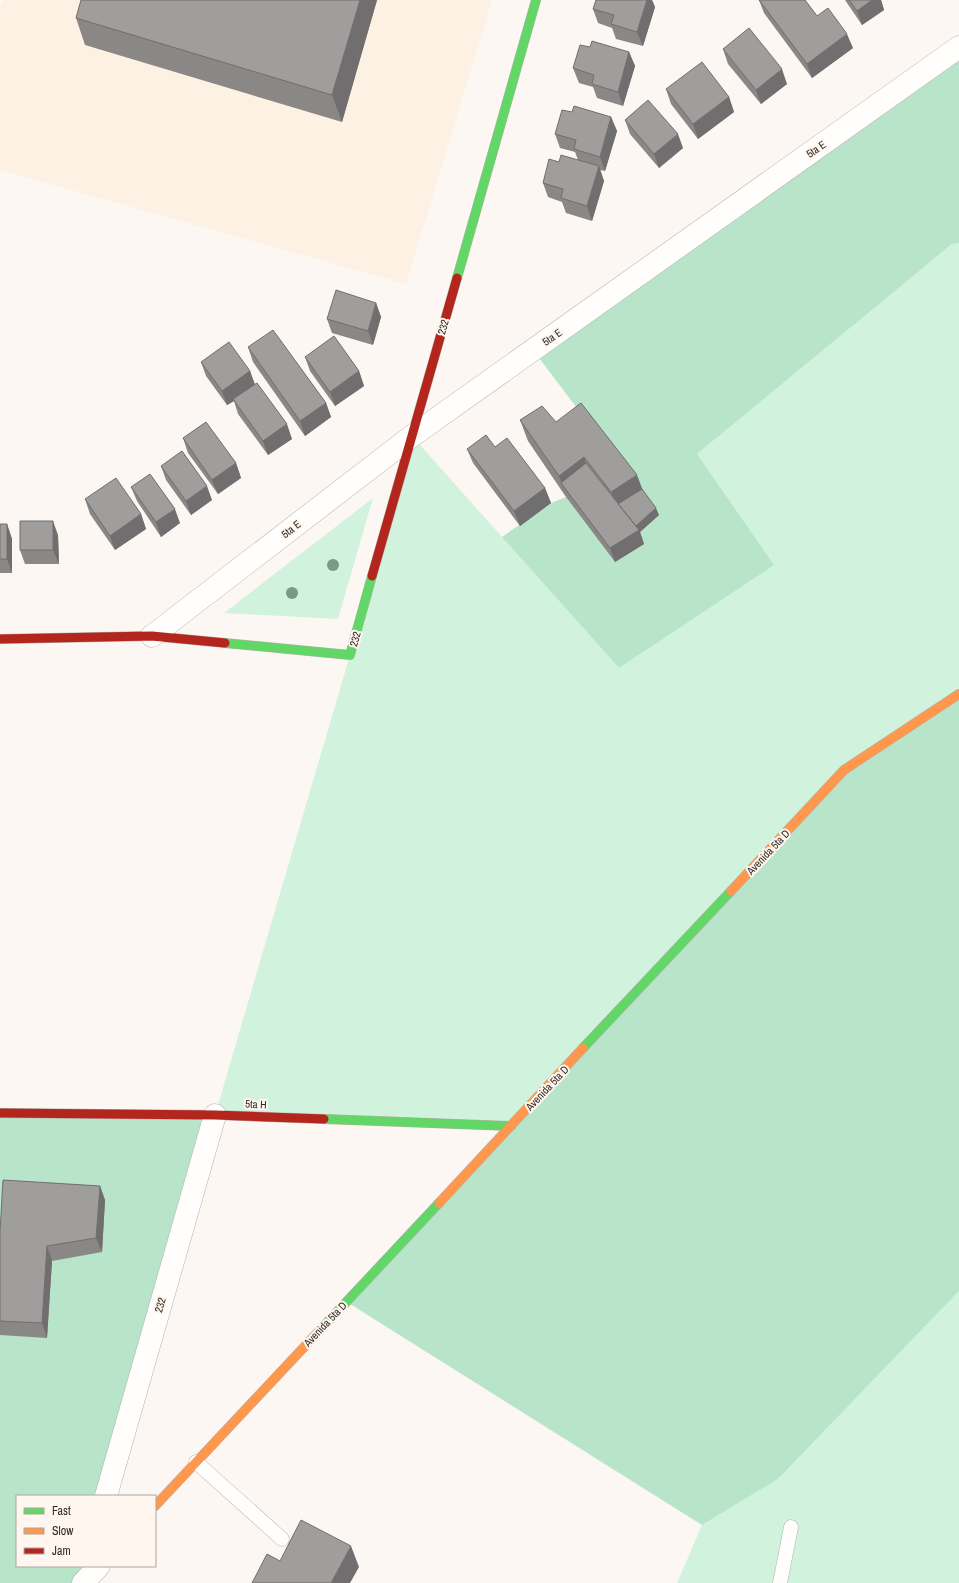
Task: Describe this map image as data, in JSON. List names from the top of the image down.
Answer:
{
  "streets": {
    "street": [
      "5ta E",
      "232",
      "Avenida 5ta D",
      "5ta H"
    ]
  },
  "crossings": [
    ["5ta E", "232"],
    ["232", "5ta H"],
    ["Avenida 5ta D", "5ta H"]
  ],
  "legend": ["Fast", "Slow", "Jam"]
}
